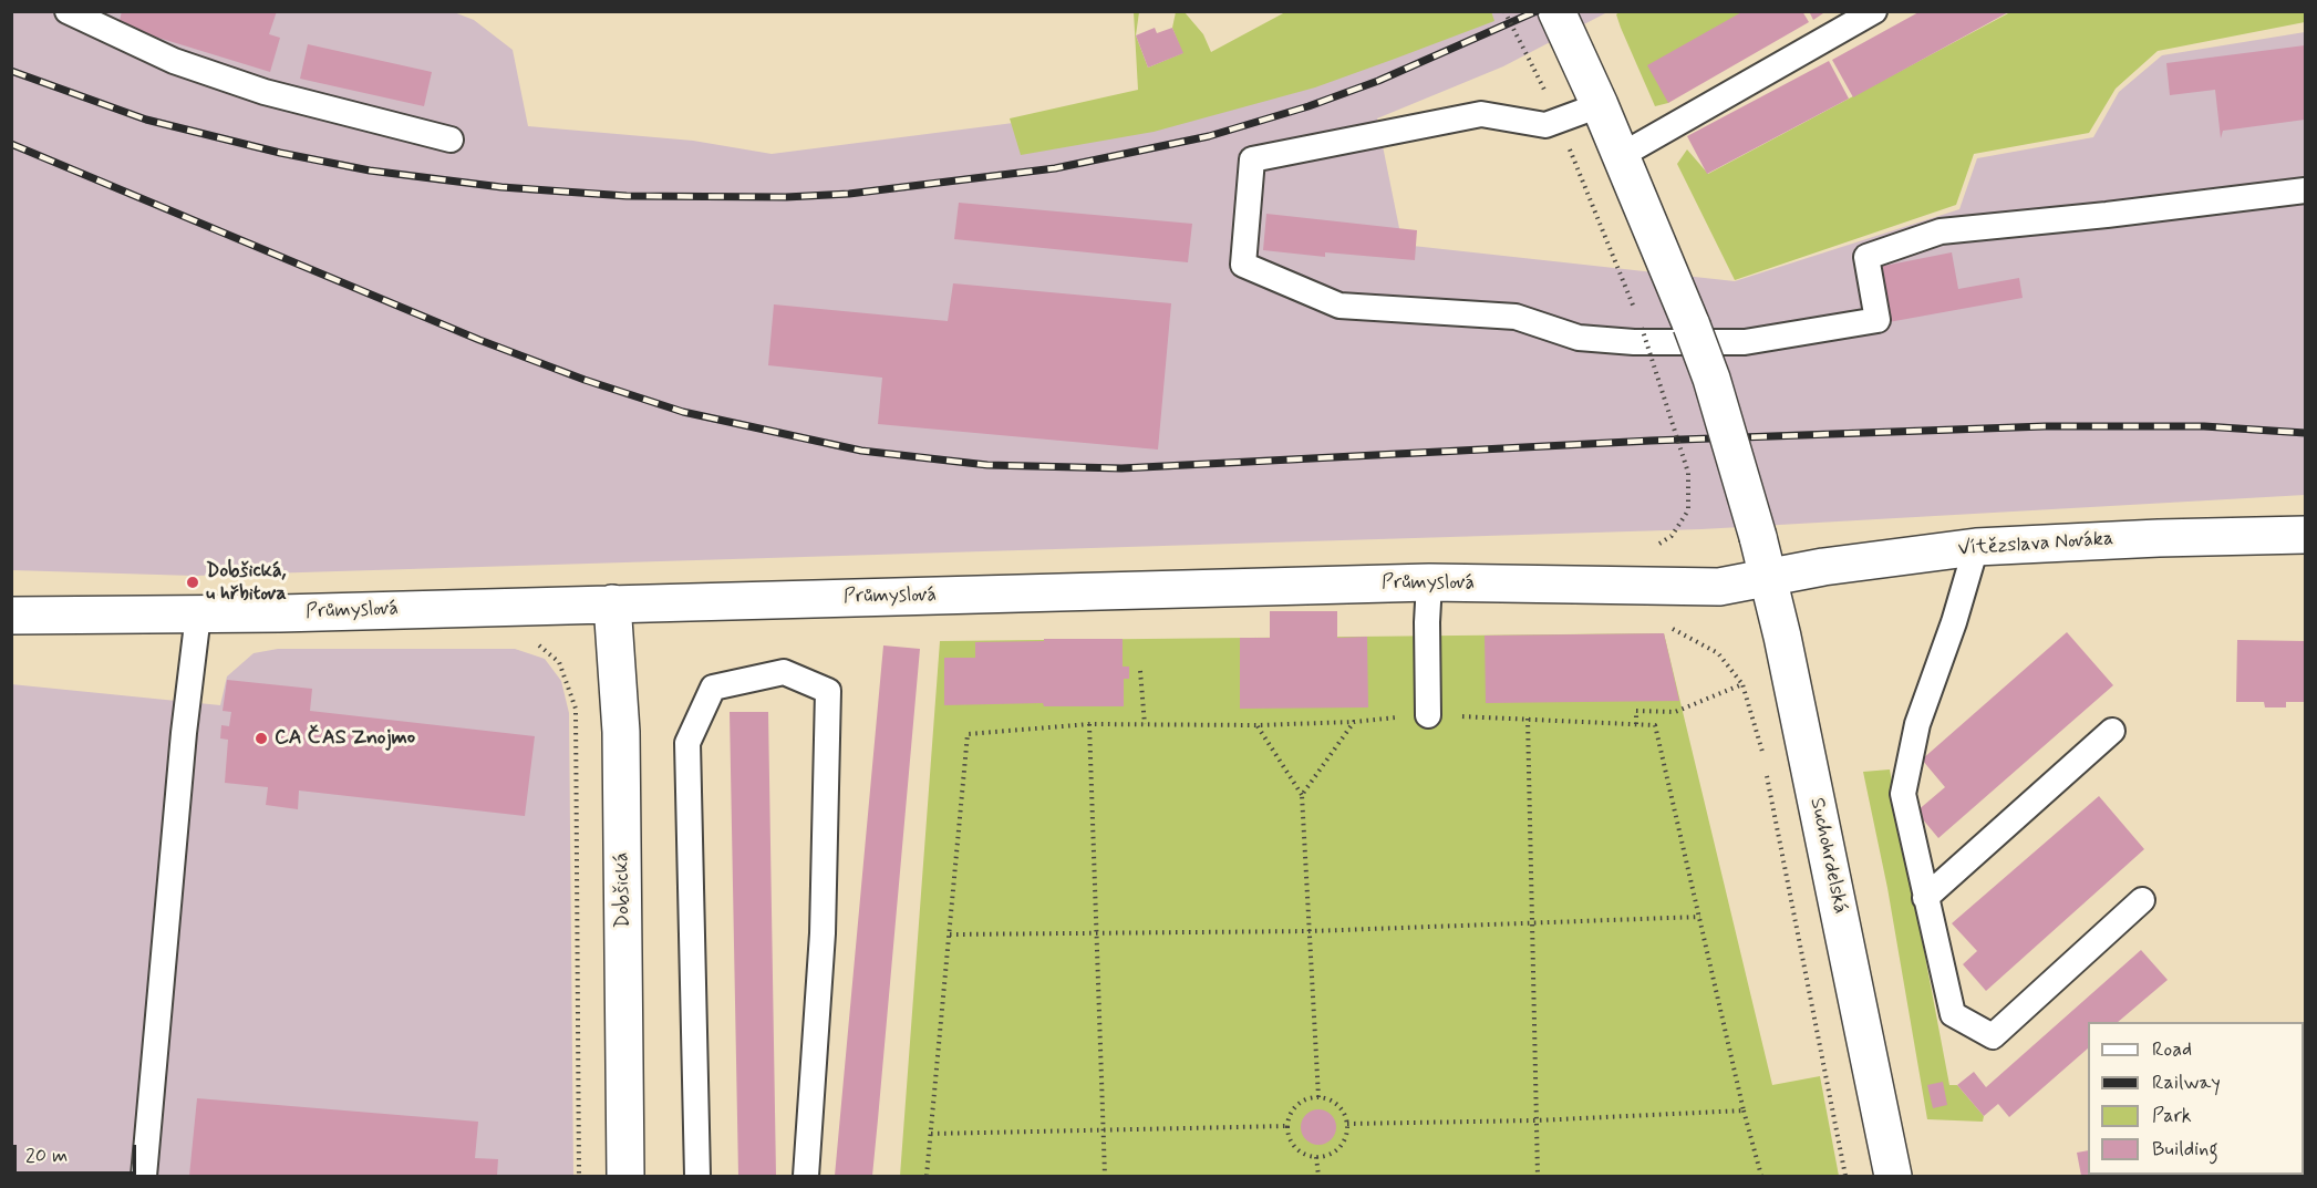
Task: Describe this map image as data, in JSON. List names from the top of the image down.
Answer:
{
  "streets": {
    "street": [
      "Vítězslava Nováka",
      "Průmyslová",
      "Suchohrdelská",
      "Dobšická"
    ]
  },
  "crossings": [
    ["Vítězslava Nováka", "Průmyslová"],
    ["Vítězslava Nováka", "Suchohrdelská"],
    ["Průmyslová", "Suchohrdelská"],
    ["Průmyslová", "Dobšická"]
  ],
  "places": ["Dobšická, u hřbitova", "CA ČAS Znojmo"],
  "legend": [
    "Road",
    "Railway",
    "Park",
    "Building"
  ],
  "scale_bar": "20 m"
}
